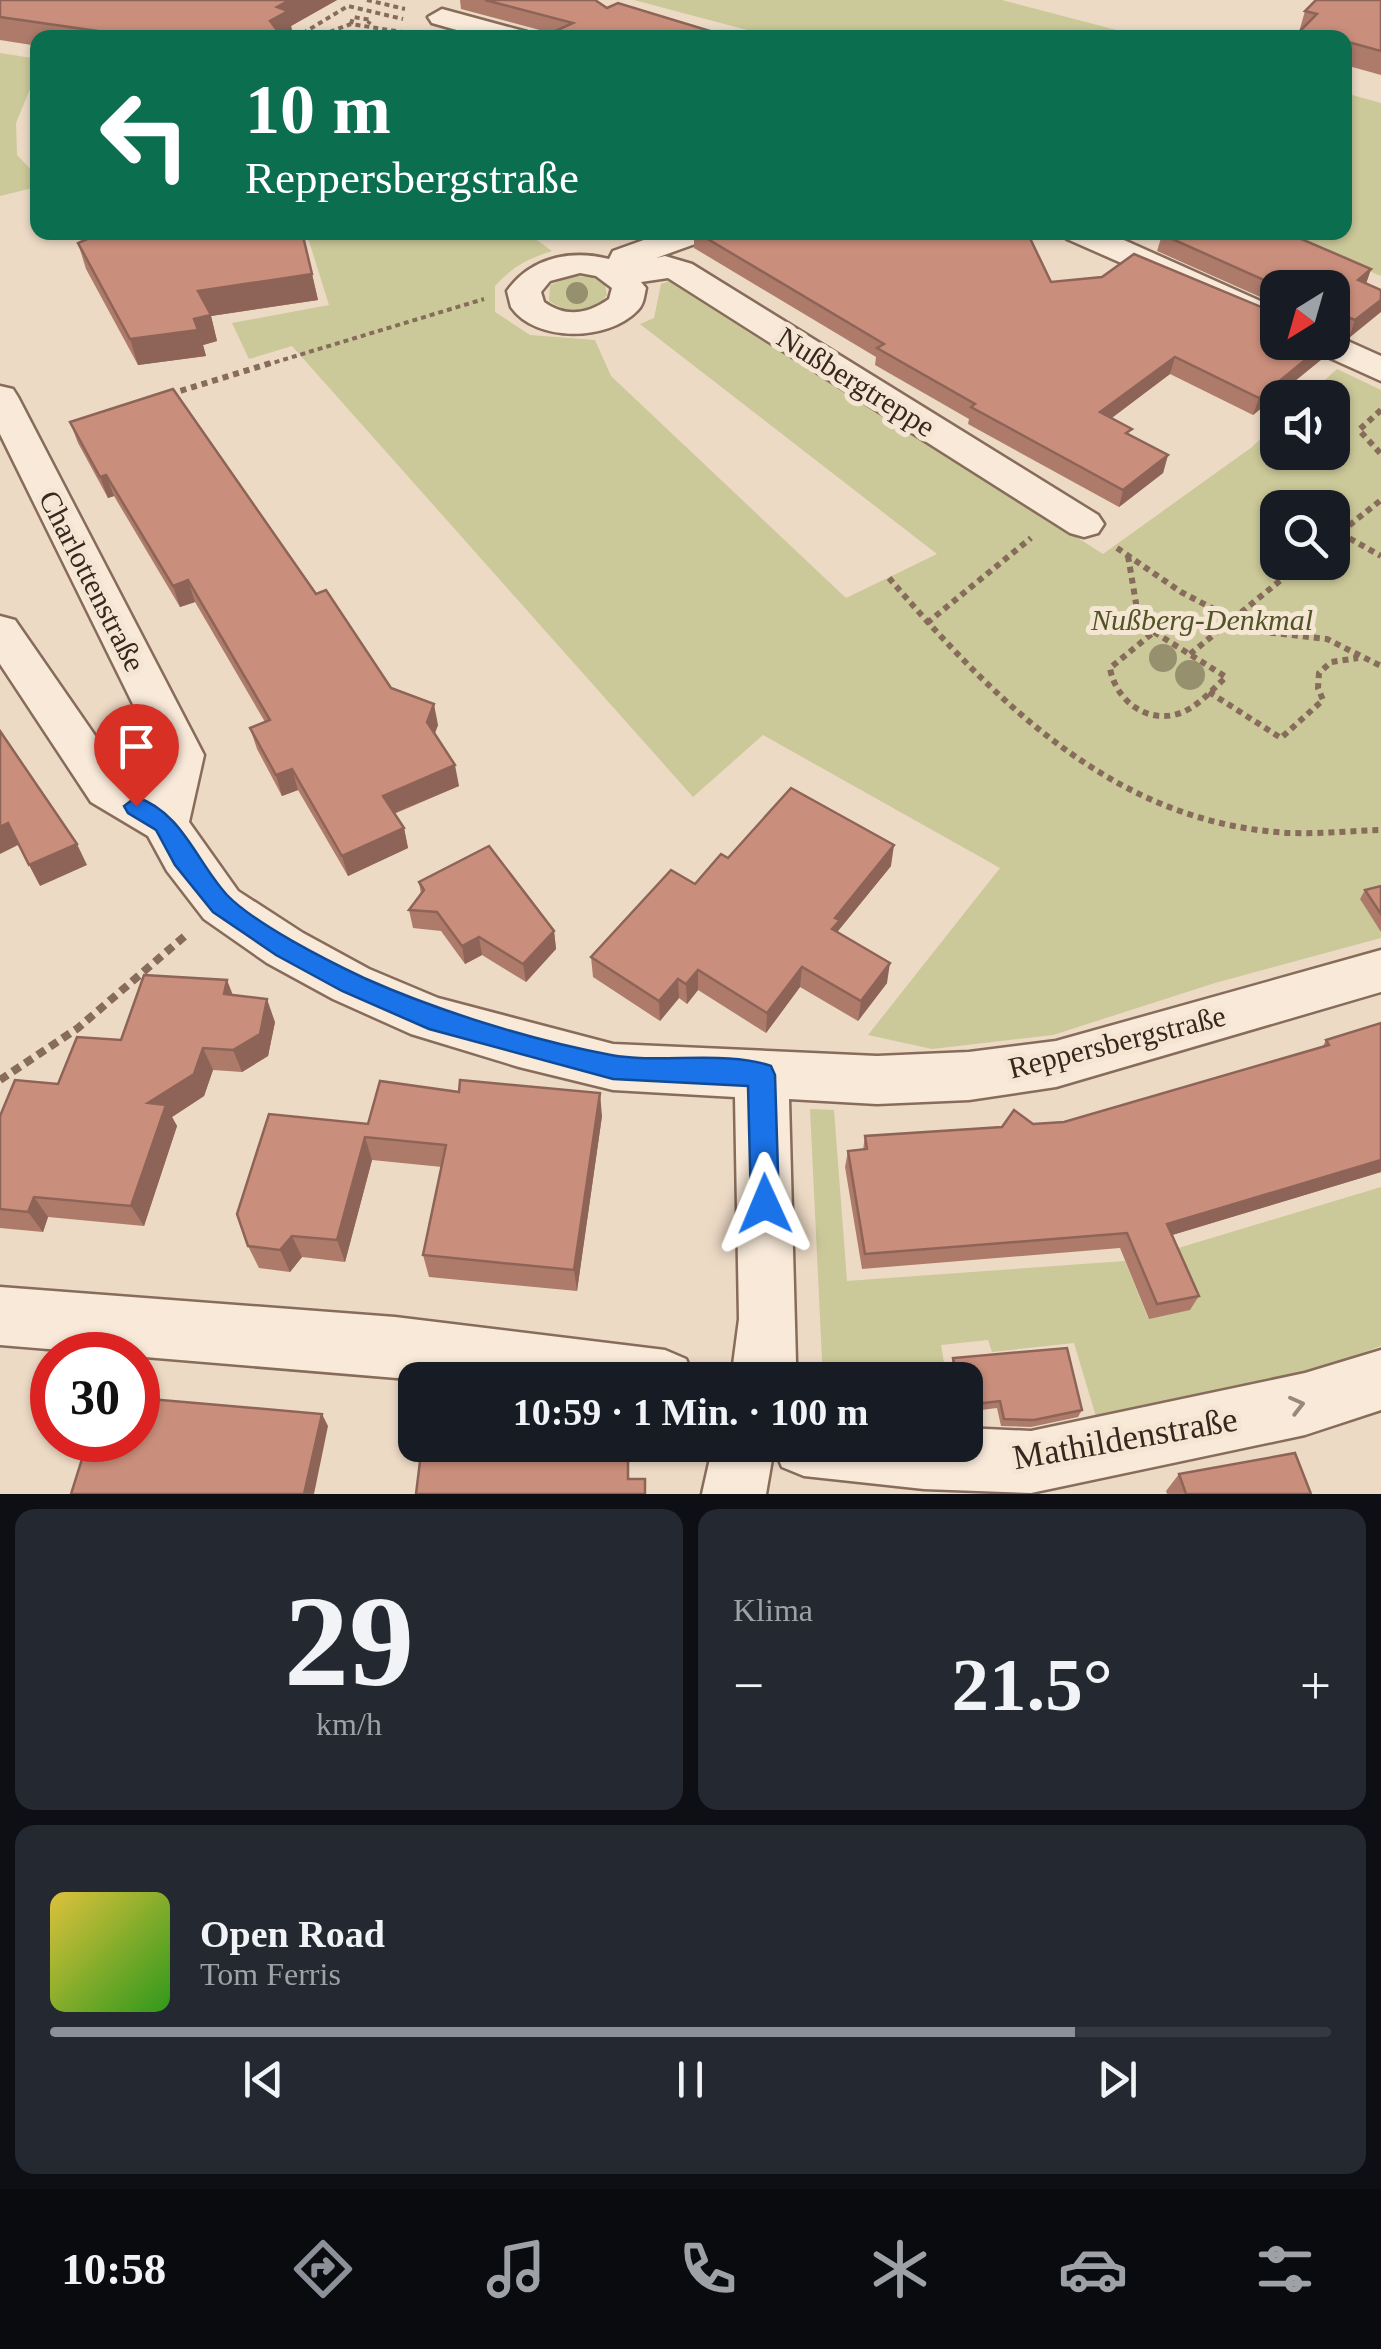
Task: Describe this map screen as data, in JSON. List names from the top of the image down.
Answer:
{
  "streets": {
    "street": [
      "Nußbergtreppe",
      "Charlottenstraße",
      "Reppersbergstraße",
      "Mathildenstraße"
    ]
  },
  "crossings": [
    ["Charlottenstraße", "Reppersbergstraße"]
  ],
  "one_way": ["Mathildenstraße"],
  "parks": ["Nußberg-Denkmal"],
  "north": "bottom left",
  "page": {
    "turn": ["10 m", "Reppersbergstraße"],
    "limit": "30",
    "trip": "10:59 · 1 Min. · 100 m",
    "tile": [
      ["29", "km/h"],
      "Klima"
    ],
    "heat": ["−", "21.5°", "+"],
    "song": ["Open Road", "Tom Ferris"],
    "tabs": "10:58"
  }
}
